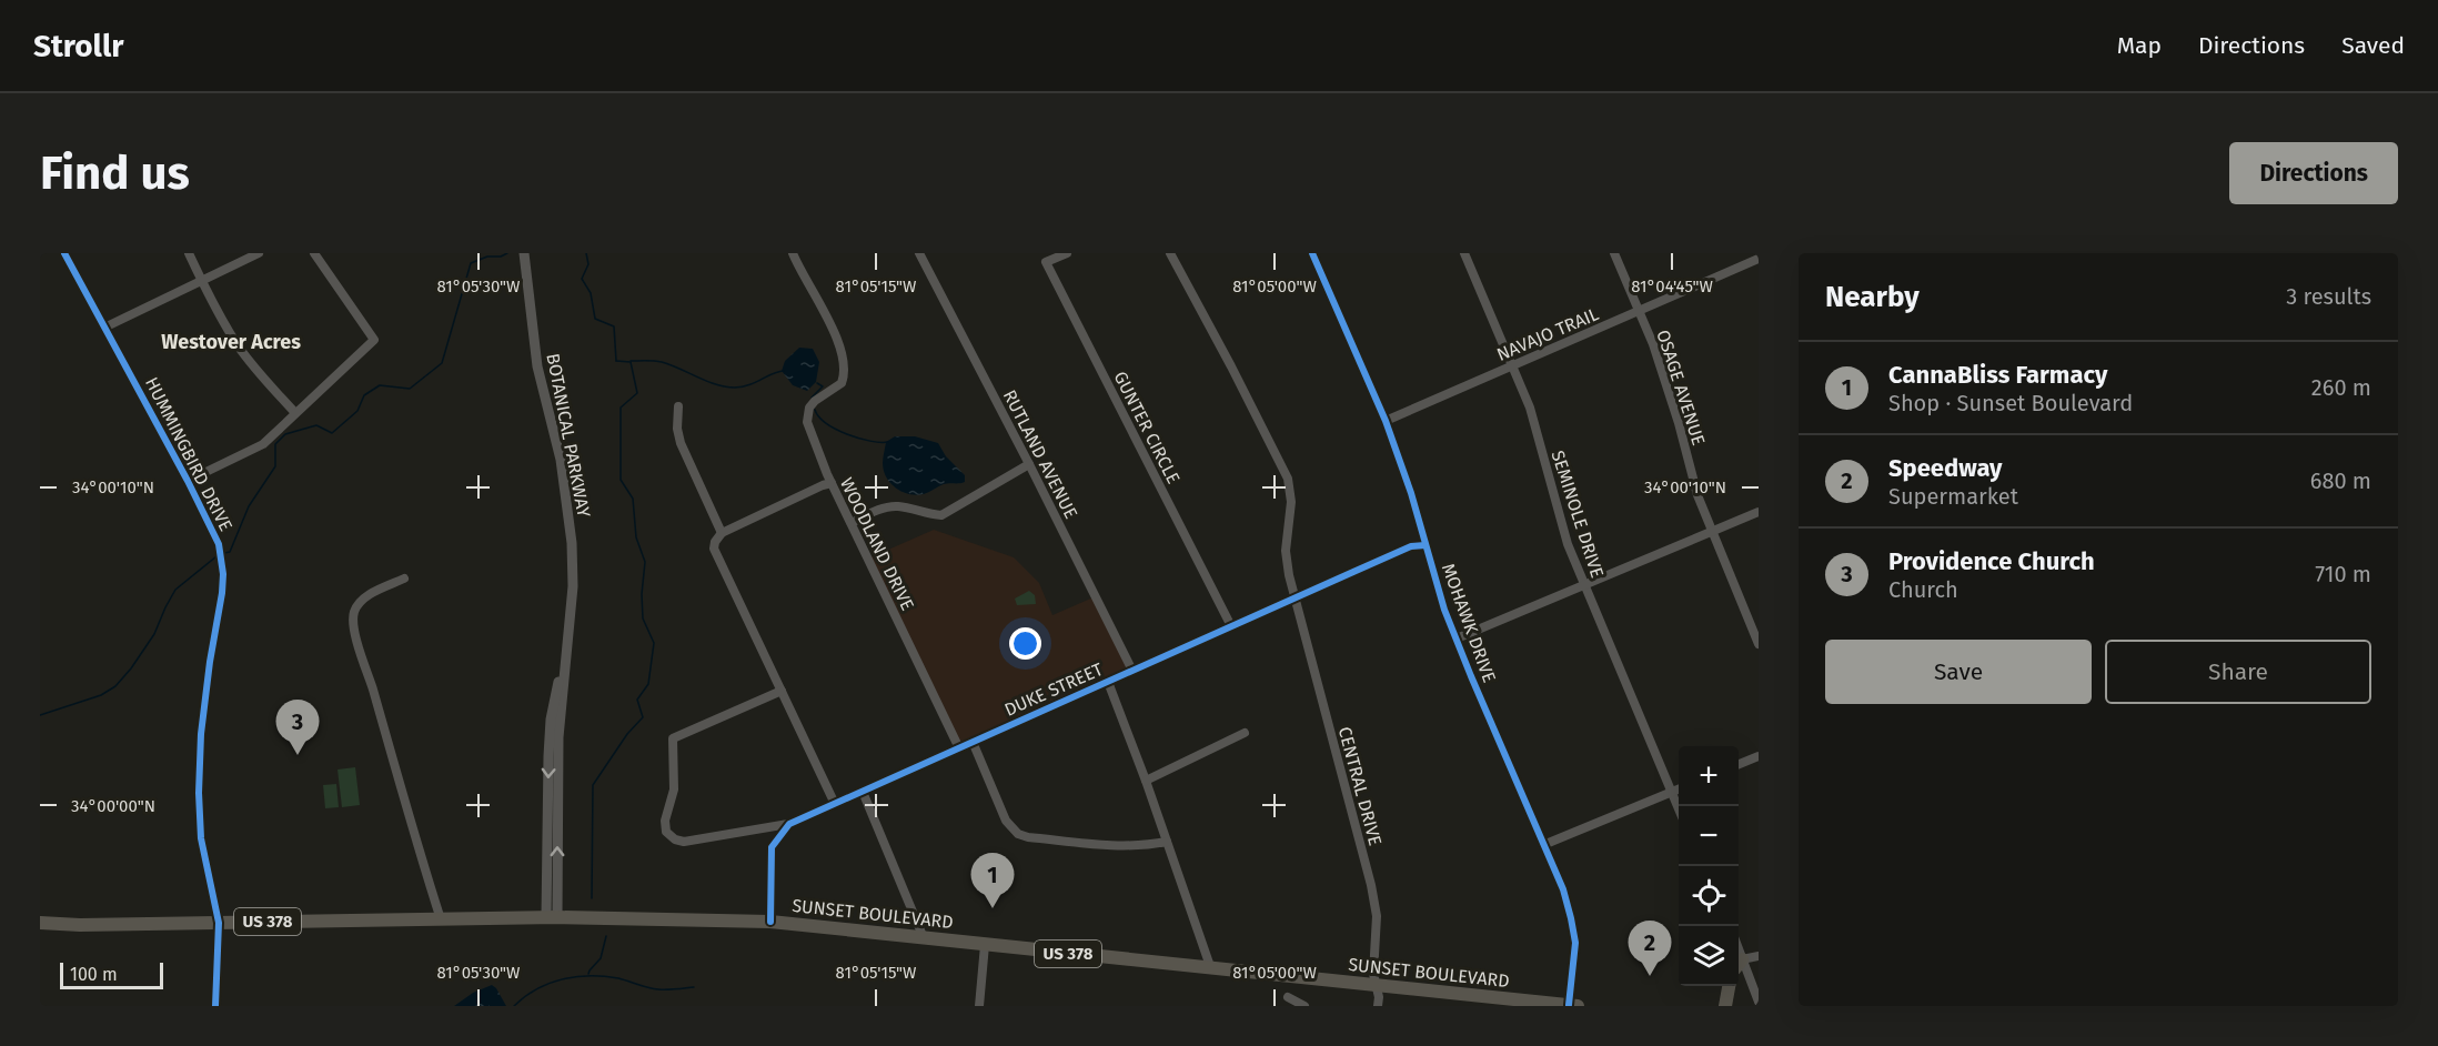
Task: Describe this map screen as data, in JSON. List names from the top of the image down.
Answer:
{
  "streets": {
    "main road": ["SUNSET BOULEVARD", "US 378"],
    "street": [
      "NAVAJO TRAIL",
      "OSAGE AVENUE",
      "GUNTER CIRCLE",
      "BOTANICAL PARKWAY",
      "HUMMINGBIRD DRIVE",
      "RUTLAND AVENUE",
      "SEMINOLE DRIVE",
      "WOODLAND DRIVE",
      "MOHAWK DRIVE",
      "DUKE STREET",
      "CENTRAL DRIVE"
    ]
  },
  "crossings": [
    ["NAVAJO TRAIL", "OSAGE AVENUE"],
    ["NAVAJO TRAIL", "SEMINOLE DRIVE"],
    ["NAVAJO TRAIL", "MOHAWK DRIVE"],
    ["GUNTER CIRCLE", "DUKE STREET"],
    ["BOTANICAL PARKWAY", "SUNSET BOULEVARD"],
    ["HUMMINGBIRD DRIVE", "SUNSET BOULEVARD"],
    ["RUTLAND AVENUE", "DUKE STREET"],
    ["WOODLAND DRIVE", "DUKE STREET"],
    ["MOHAWK DRIVE", "DUKE STREET"],
    ["MOHAWK DRIVE", "SUNSET BOULEVARD"],
    ["DUKE STREET", "CENTRAL DRIVE"],
    ["CENTRAL DRIVE", "SUNSET BOULEVARD"]
  ],
  "districts": ["Westover Acres"],
  "scale_bar": "100 m",
  "page": {
    "header": "Strollr",
    "nav": ["Map", "Directions", "Saved"],
    "buttons": [
      "Directions",
      ["Save", "Share"]
    ],
    "title": "Find us",
    "heading": ["Nearby", "3 results"],
    "list": [
      {
        "mark": "1",
        "name": "CannaBliss Farmacy",
        "note": "Shop · Sunset Boulevard",
        "value": "260 m"
      },
      {
        "mark": "2",
        "name": "Speedway",
        "note": "Supermarket",
        "value": "680 m"
      },
      {
        "mark": "3",
        "name": "Providence Church",
        "note": "Church",
        "value": "710 m"
      }
    ],
    "pins": ["3", "1", "2"],
    "map_buttons": ["+", "−"],
    "scale": "100 m"
  },
  "coordinates": [
    "81°05'30\"W",
    "81°05'15\"W",
    "81°05'00\"W",
    "81°04'45\"W",
    "34°00'10\"N",
    "34°00'00\"N"
  ]
}
